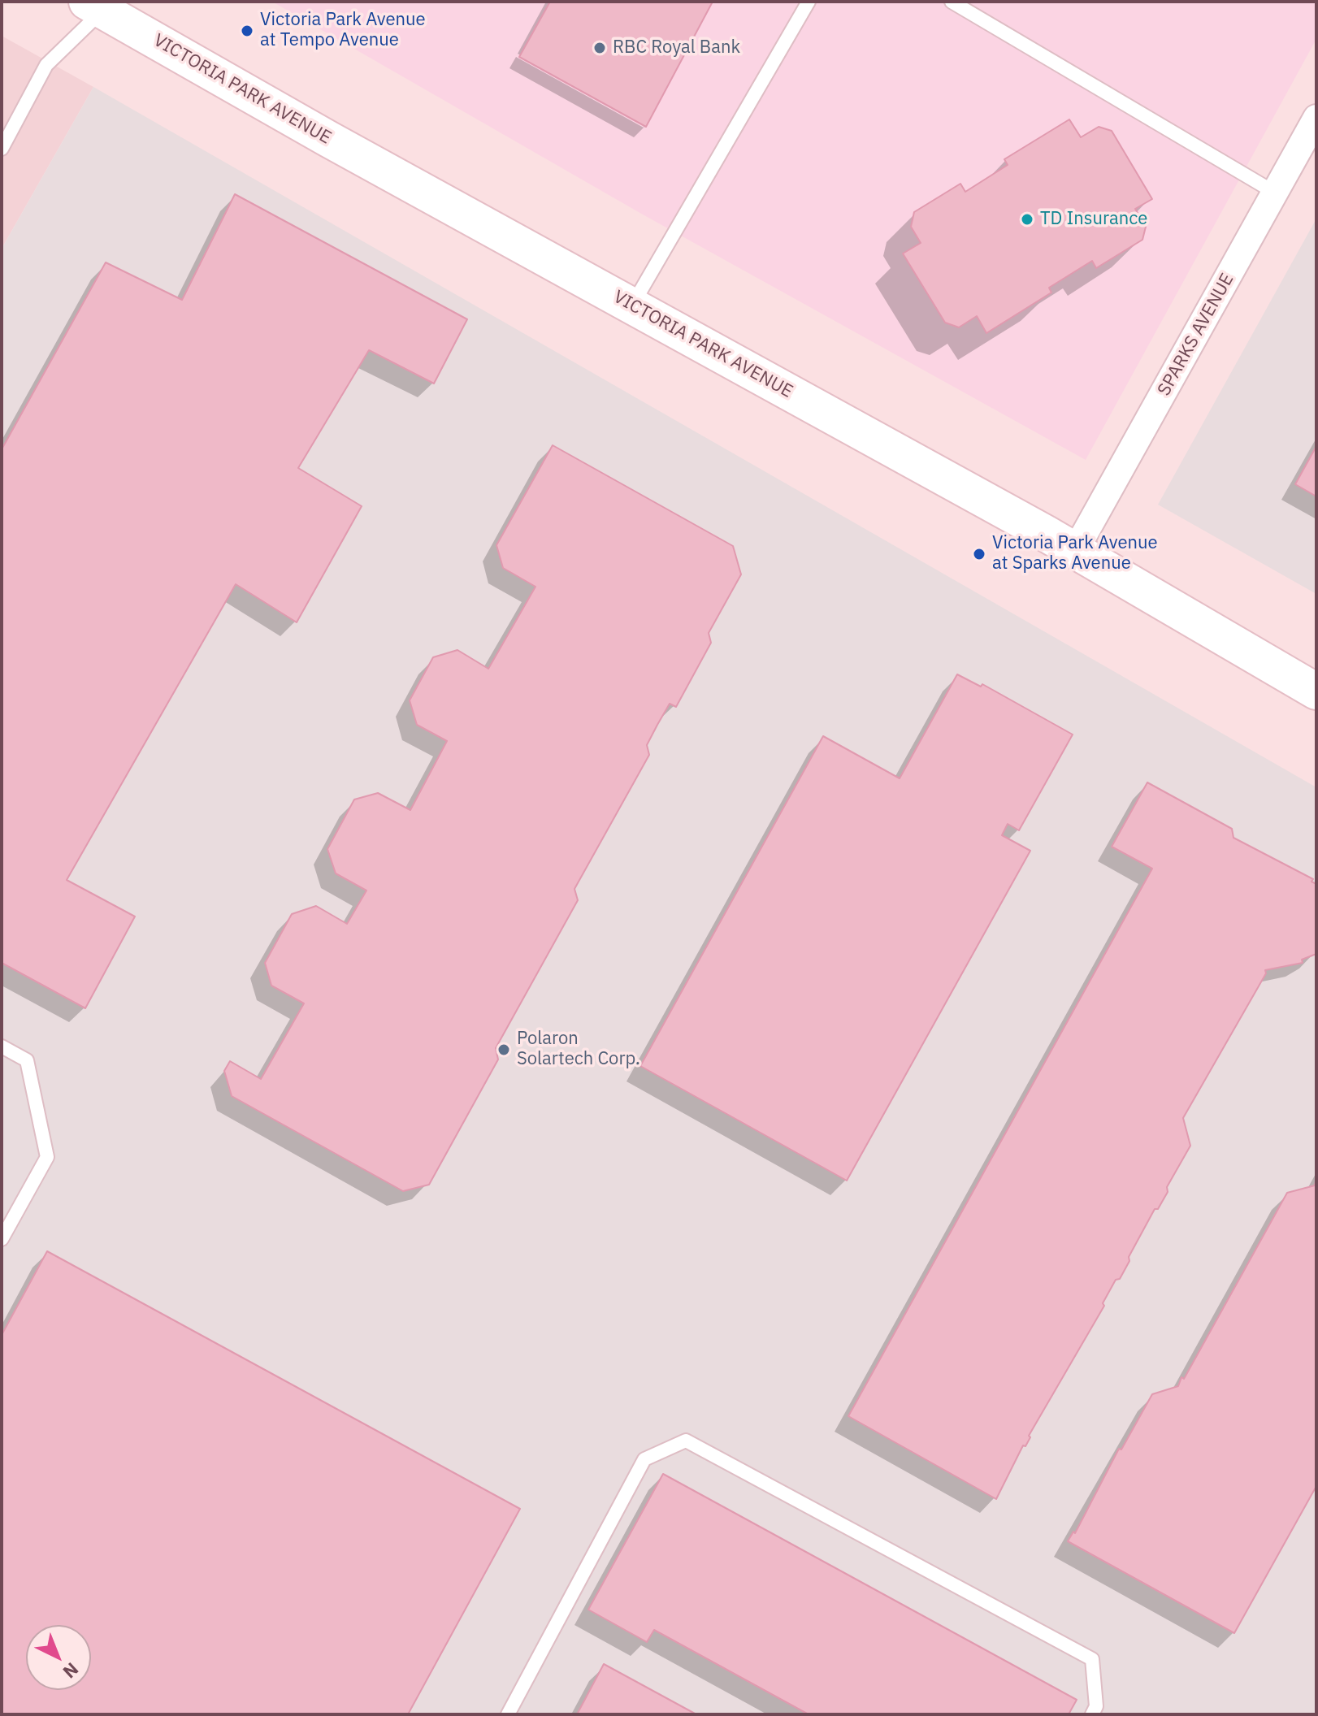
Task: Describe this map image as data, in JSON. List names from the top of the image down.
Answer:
{
  "streets": {
    "main road": ["VICTORIA PARK AVENUE"],
    "street": ["SPARKS AVENUE"]
  },
  "crossings": [
    ["VICTORIA PARK AVENUE", "SPARKS AVENUE"]
  ],
  "places": [
    "Victoria Park Avenue at Tempo Avenue",
    "RBC Royal Bank",
    "TD Insurance",
    "Victoria Park Avenue at Sparks Avenue",
    "Polaron Solartech Corp."
  ],
  "north": "bottom right"
}
